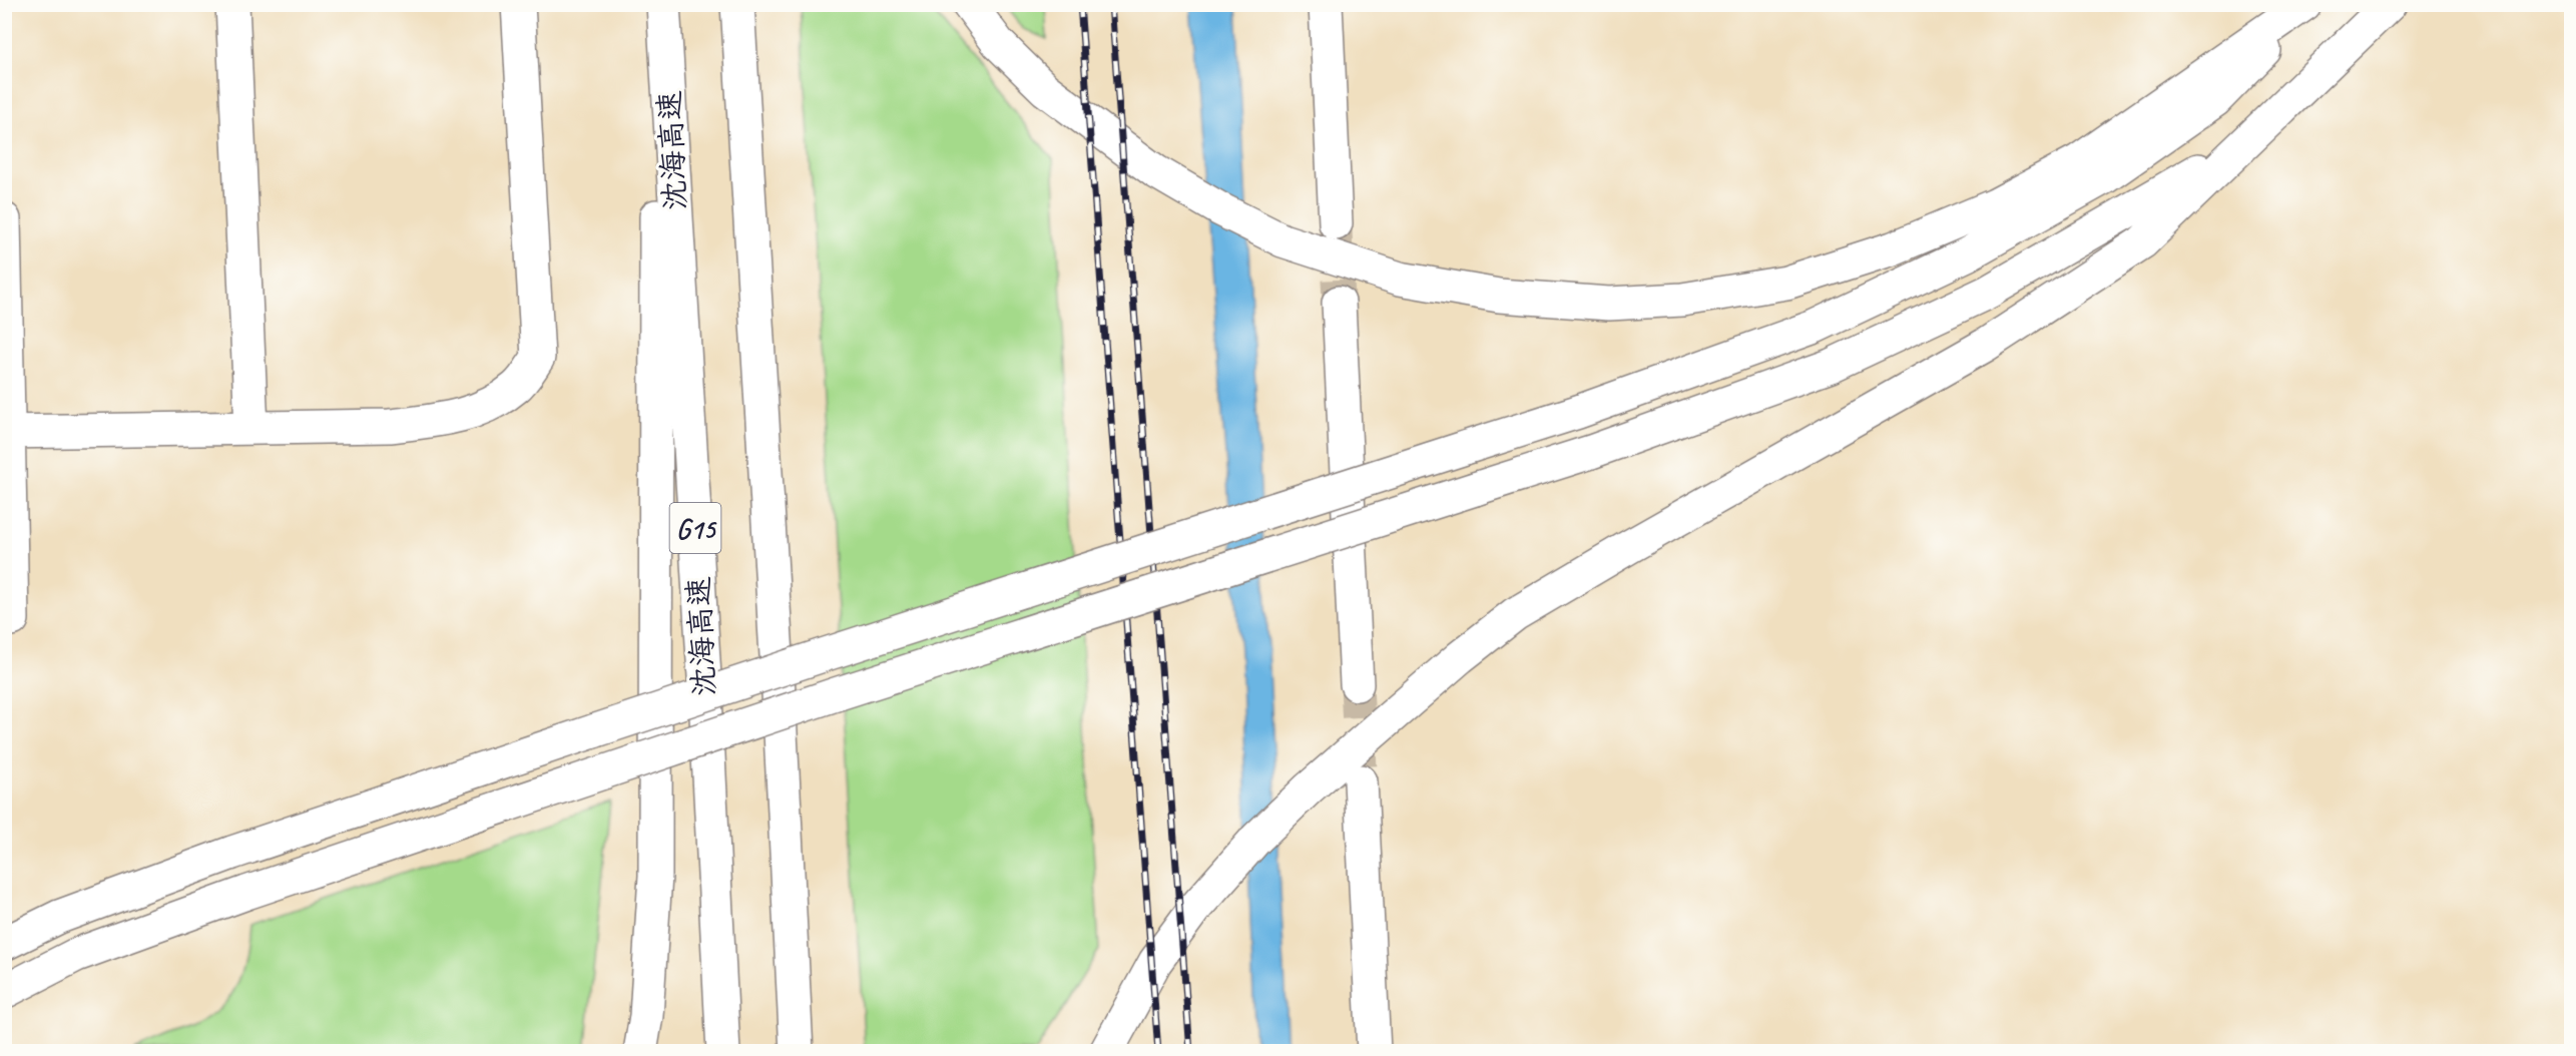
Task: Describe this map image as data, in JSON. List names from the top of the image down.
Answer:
{
  "streets": {
    "main road": ["沈海高速", "G15"]
  }
}
